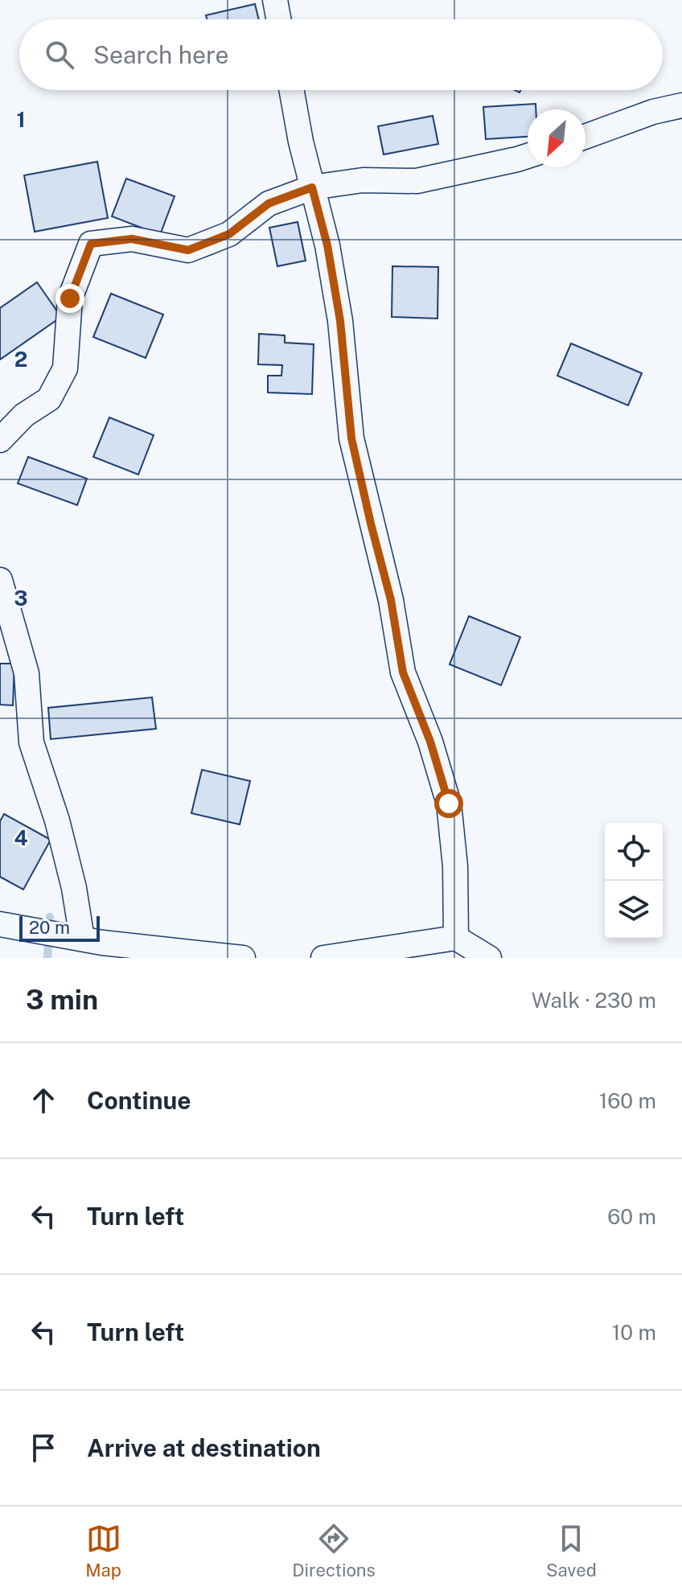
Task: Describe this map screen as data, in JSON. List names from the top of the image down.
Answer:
{
  "scale_bar": "20 m",
  "north": "bottom left",
  "page": {
    "search": "Search here",
    "scale": "20 m",
    "heading": ["3 min", "Walk · 230 m"],
    "list": [
      ["Continue", "160 m"],
      ["Turn left", "60 m"],
      ["Turn left", "10 m"],
      "Arrive at destination"
    ],
    "nav": ["Map", "Directions", "Saved"]
  },
  "grid": {
    "rows": [
      "1",
      "2",
      "3",
      "4"
    ]
  }
}
